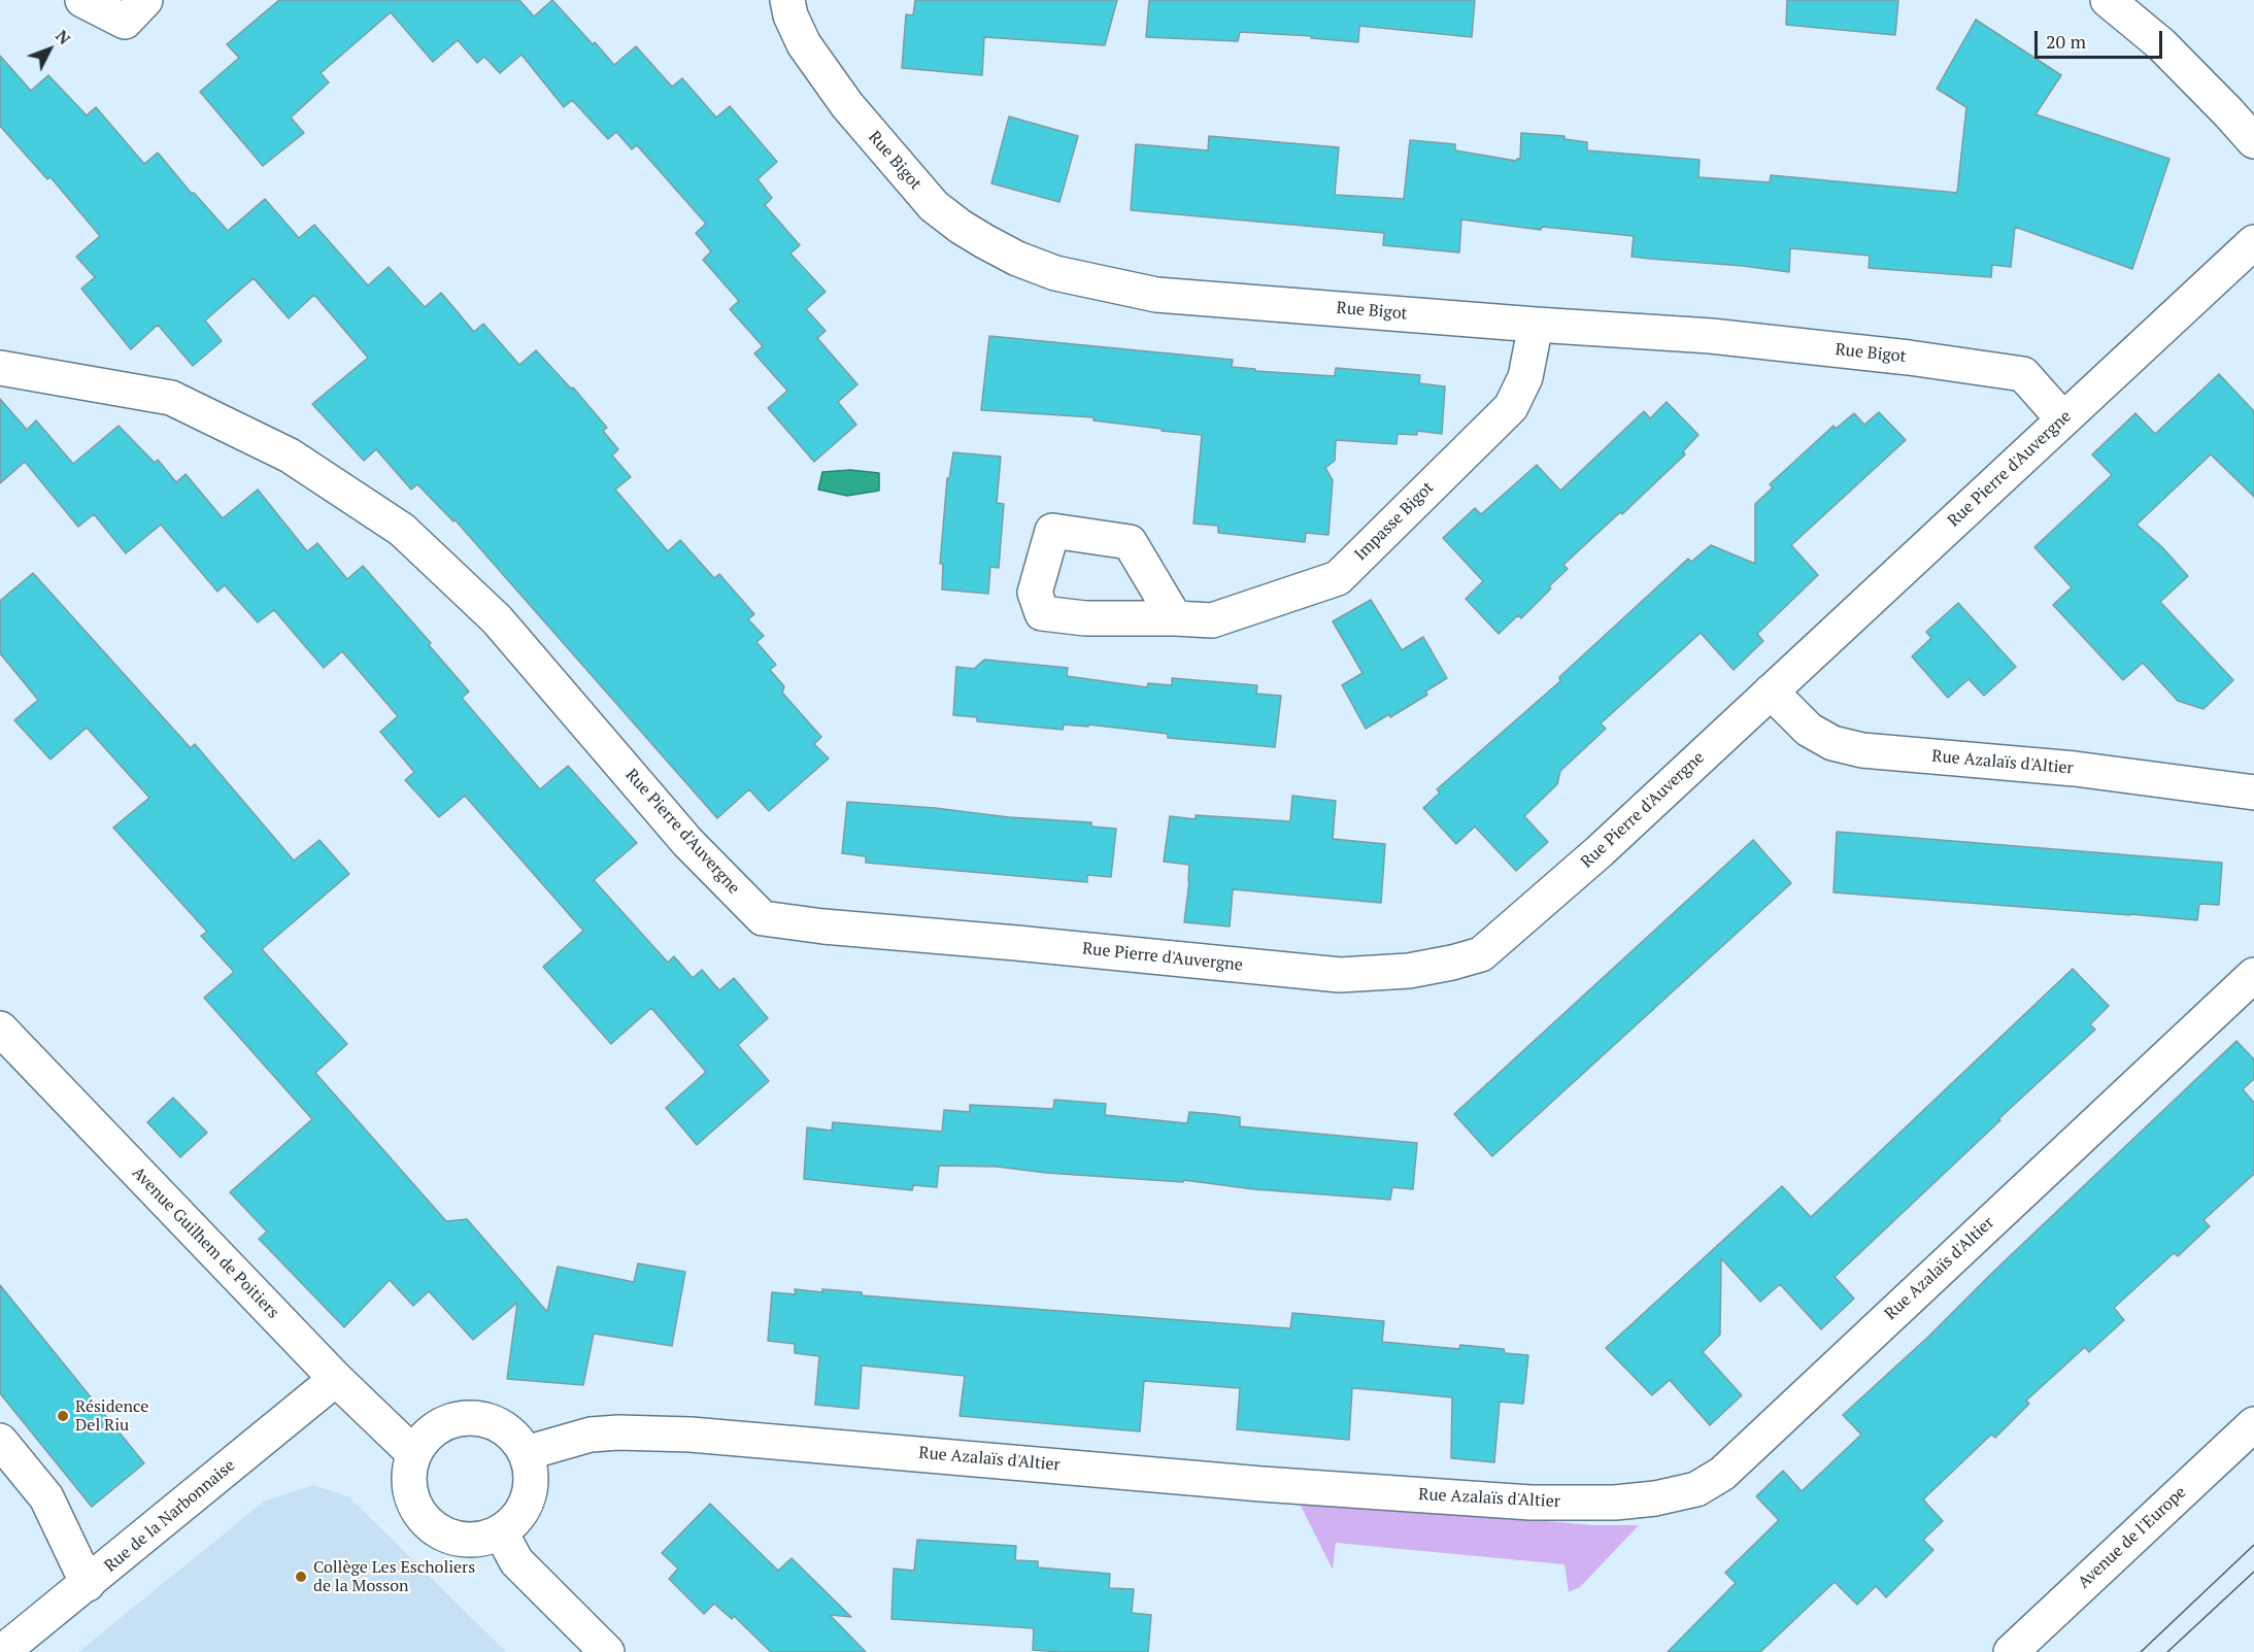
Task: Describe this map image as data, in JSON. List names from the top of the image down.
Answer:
{
  "streets": {
    "street": [
      "Rue Bigot",
      "Rue Pierre d'Auvergne",
      "Impasse Bigot",
      "Rue Azalaïs d'Altier",
      "Avenue Guilhem de Poitiers",
      "Rue de la Narbonnaise",
      "Avenue de l'Europe"
    ]
  },
  "crossings": [
    ["Rue Bigot", "Rue Pierre d'Auvergne"],
    ["Rue Bigot", "Impasse Bigot"],
    ["Rue Pierre d'Auvergne", "Rue Azalaïs d'Altier"],
    ["Rue Azalaïs d'Altier", "Avenue Guilhem de Poitiers"],
    ["Avenue Guilhem de Poitiers", "Rue de la Narbonnaise"]
  ],
  "places": ["Résidence Del Riu", "Collège Les Escholiers de la Mosson"],
  "scale_bar": "20 m",
  "north": "top right"
}
